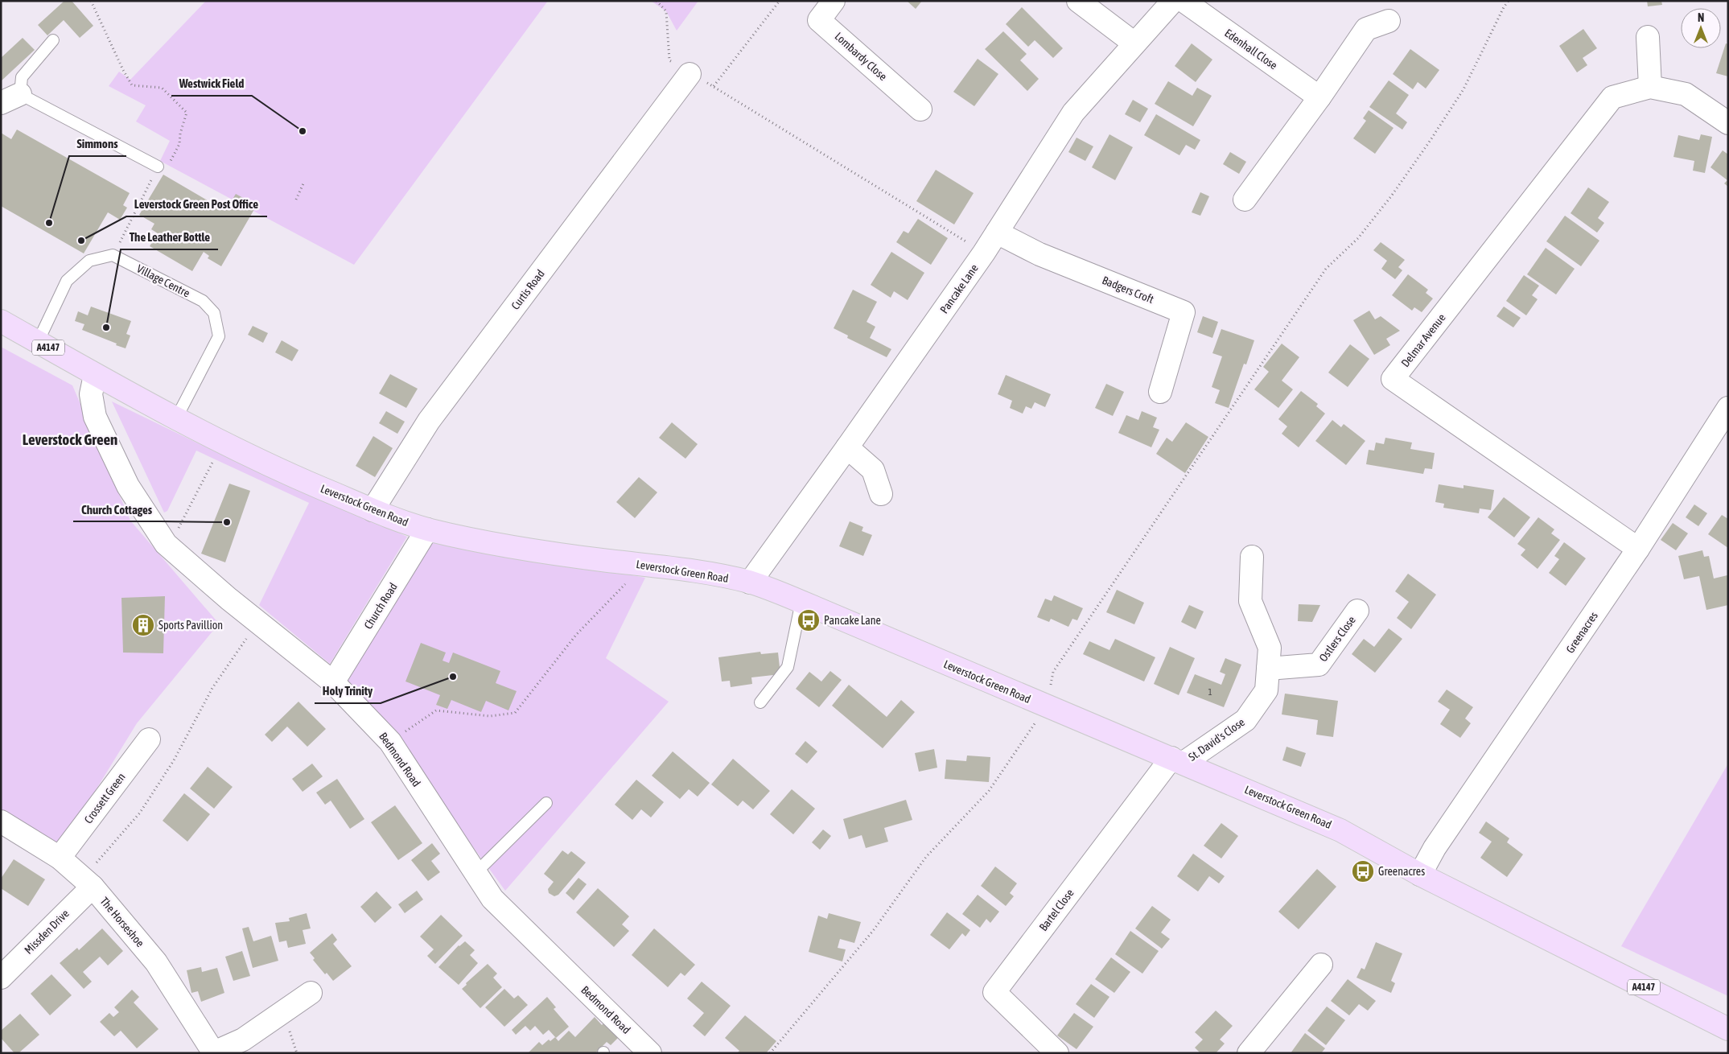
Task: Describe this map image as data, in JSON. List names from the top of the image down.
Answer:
{
  "streets": {
    "main road": ["A4147", "Leverstock Green Road"],
    "street": [
      "Edenhall Close",
      "Lombardy Close",
      "Pancake Lane",
      "Curtis Road",
      "Badgers Croft",
      "Delmar Avenue",
      "Church Road",
      "Greenacres",
      "Ostlers Close",
      "St. David's Close",
      "Bedmond Road",
      "Crossett Green",
      "Bartel Close",
      "The Horseshoe",
      "Missden Drive"
    ],
    "lane": ["Village Centre"]
  },
  "crossings": [
    ["Village Centre", "Leverstock Green Road"],
    ["Pancake Lane", "Badgers Croft"],
    ["Pancake Lane", "Leverstock Green Road"],
    ["Curtis Road", "Leverstock Green Road"],
    ["Delmar Avenue", "Greenacres"],
    ["Leverstock Green Road", "Church Road"],
    ["Leverstock Green Road", "Greenacres"],
    ["Leverstock Green Road", "St. David's Close"],
    ["Leverstock Green Road", "Bedmond Road"],
    ["Leverstock Green Road", "Bartel Close"],
    ["Church Road", "Bedmond Road"],
    ["Ostlers Close", "St. David's Close"],
    ["St. David's Close", "Bartel Close"],
    ["Crossett Green", "The Horseshoe"],
    ["The Horseshoe", "Missden Drive"]
  ],
  "districts": ["Leverstock Green"],
  "places": {
    "other": [
      "Westwick Field",
      "Simmons",
      "Leverstock Green Post Office",
      "The Leather Bottle",
      "Church Cottages",
      "Holy Trinity"
    ],
    "bus stop": ["Pancake Lane", "Greenacres"],
    "building": ["Sports Pavillion"]
  },
  "house_numbers": ["1"],
  "north": "top"
}
